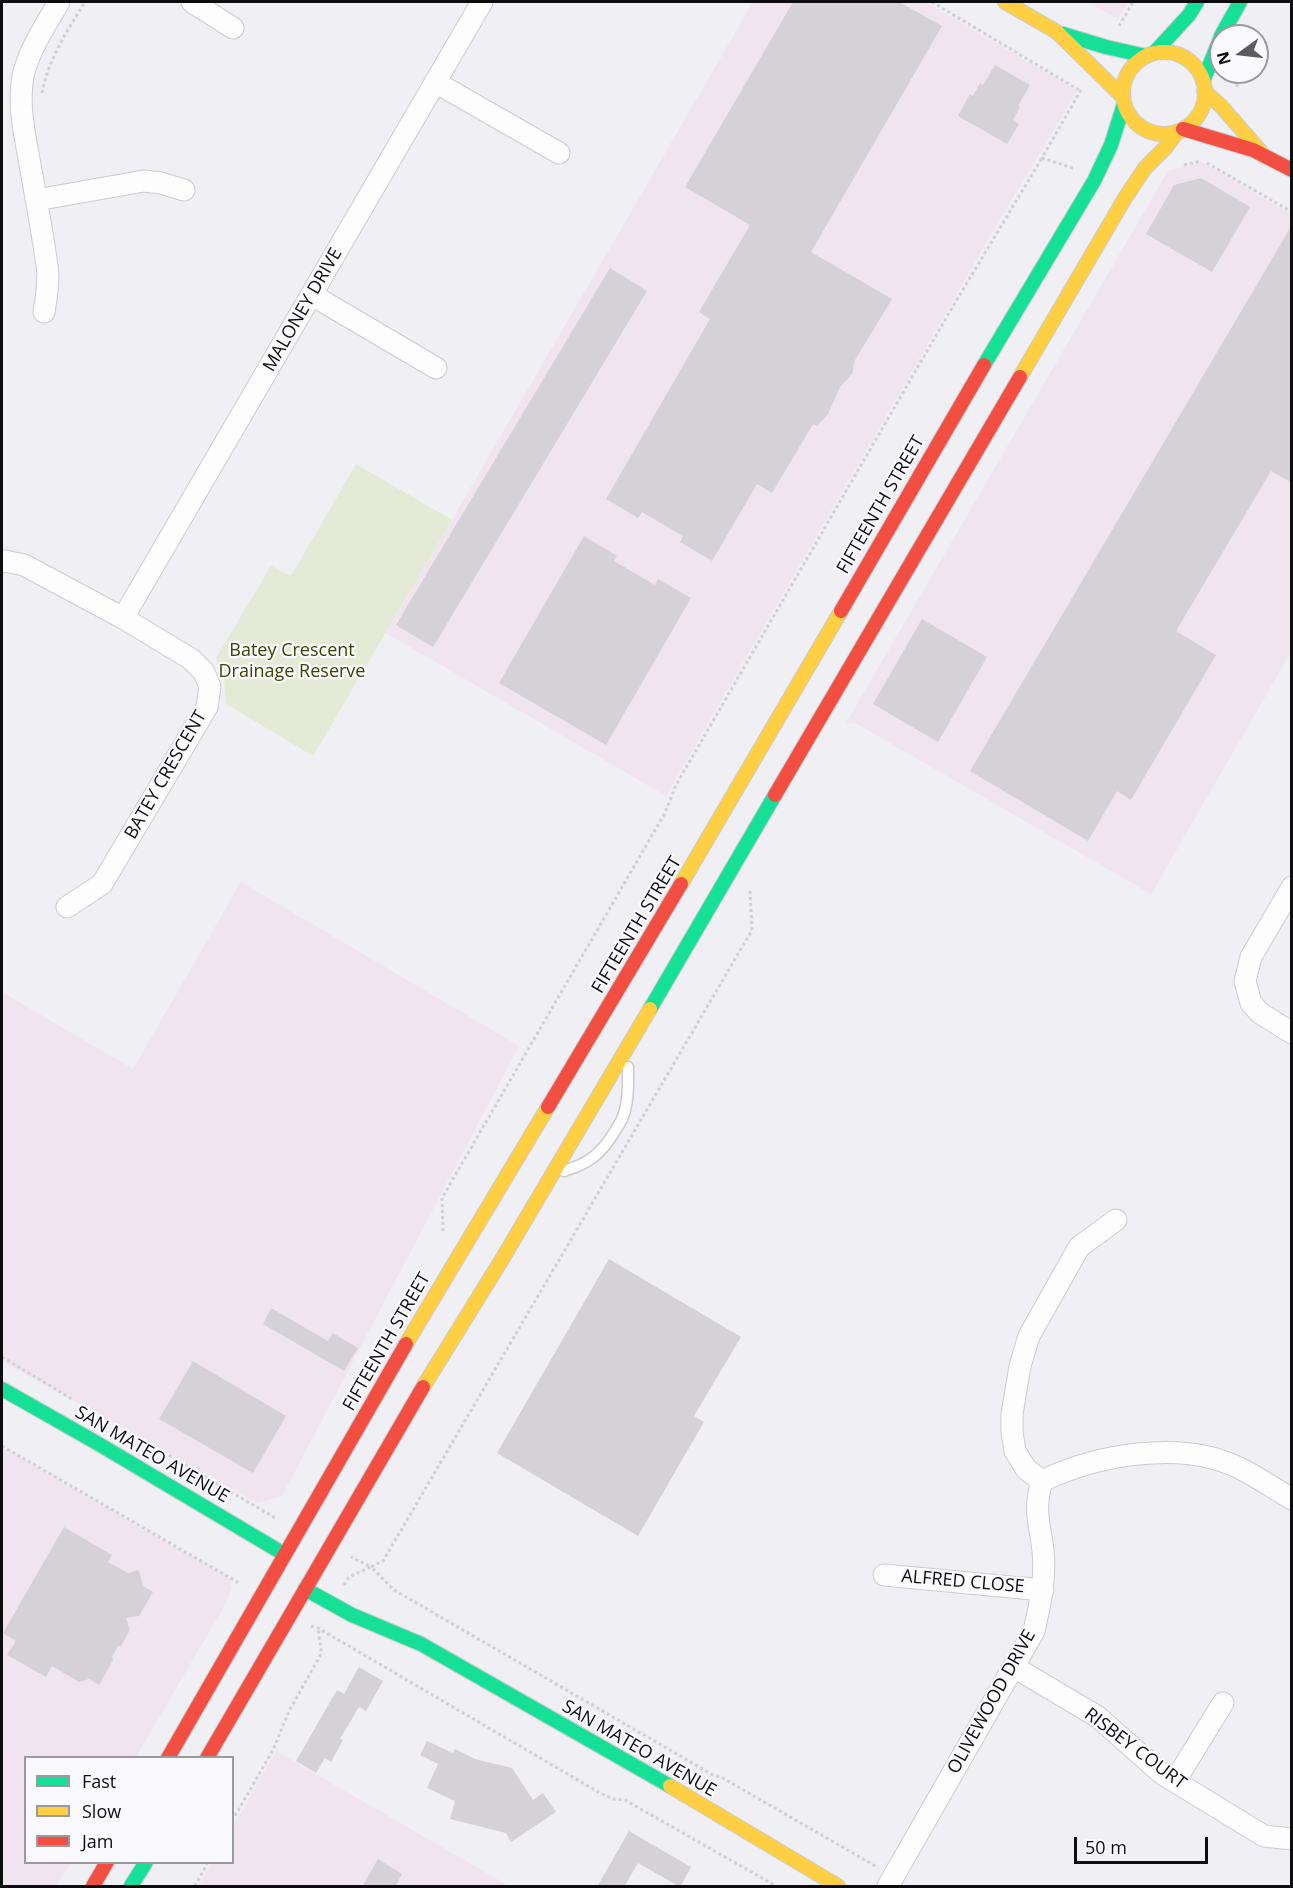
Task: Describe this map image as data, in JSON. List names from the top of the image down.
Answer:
{
  "streets": {
    "main road": ["FIFTEENTH STREET", "SAN MATEO AVENUE"],
    "street": [
      "MALONEY DRIVE",
      "BATEY CRESCENT",
      "ALFRED CLOSE",
      "OLIVEWOOD DRIVE",
      "RISBEY COURT"
    ]
  },
  "crossings": [
    ["MALONEY DRIVE", "BATEY CRESCENT"],
    ["FIFTEENTH STREET", "SAN MATEO AVENUE"],
    ["ALFRED CLOSE", "OLIVEWOOD DRIVE"],
    ["OLIVEWOOD DRIVE", "RISBEY COURT"]
  ],
  "parks": ["Batey Crescent Drainage Reserve"],
  "legend": ["Fast", "Slow", "Jam"],
  "scale_bar": "50 m",
  "north": "left"
}
